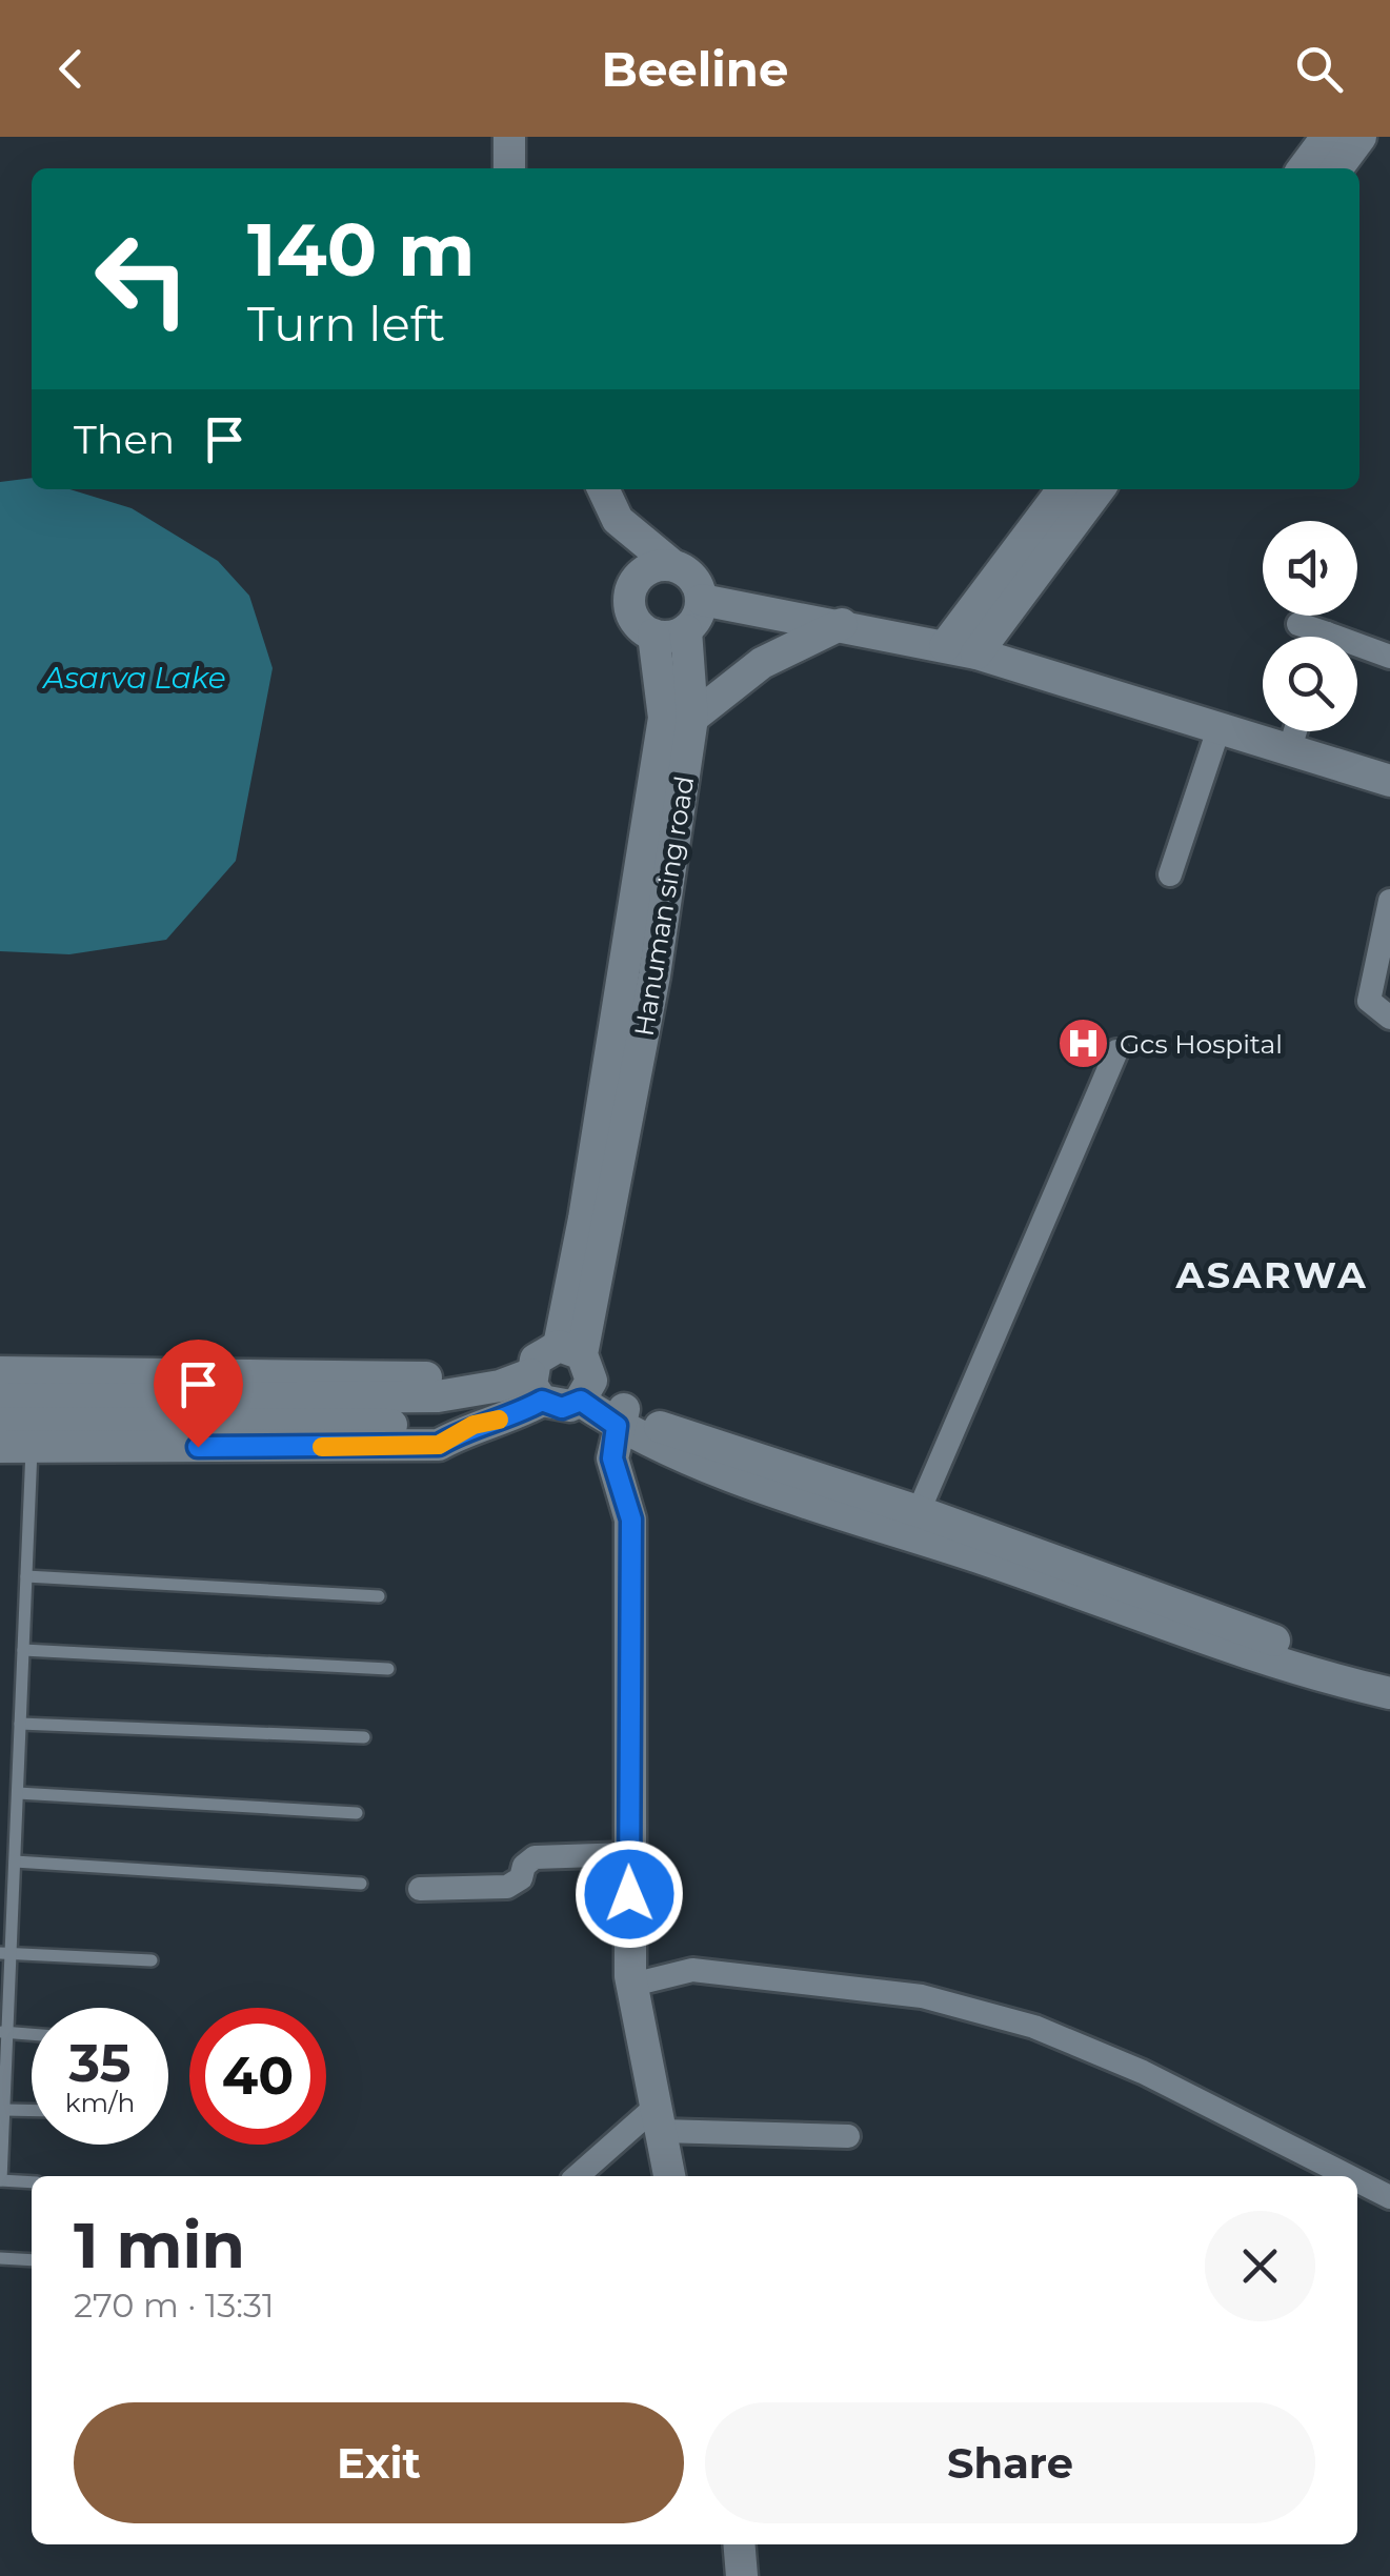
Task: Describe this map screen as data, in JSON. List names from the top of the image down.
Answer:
{
  "streets": {
    "street": ["Hanuman sing road"]
  },
  "districts": ["ASARWA"],
  "water": ["Asarva Lake"],
  "places": {
    "hospital": ["Gcs Hospital"]
  },
  "page": {
    "header": "Beeline",
    "turn": ["140 m", "Turn left"],
    "then": "Then",
    "speed": "35 km/h",
    "limit": "40",
    "heading": ["1 min", "270 m · 13:31"],
    "buttons": ["Exit", "Share"]
  }
}
